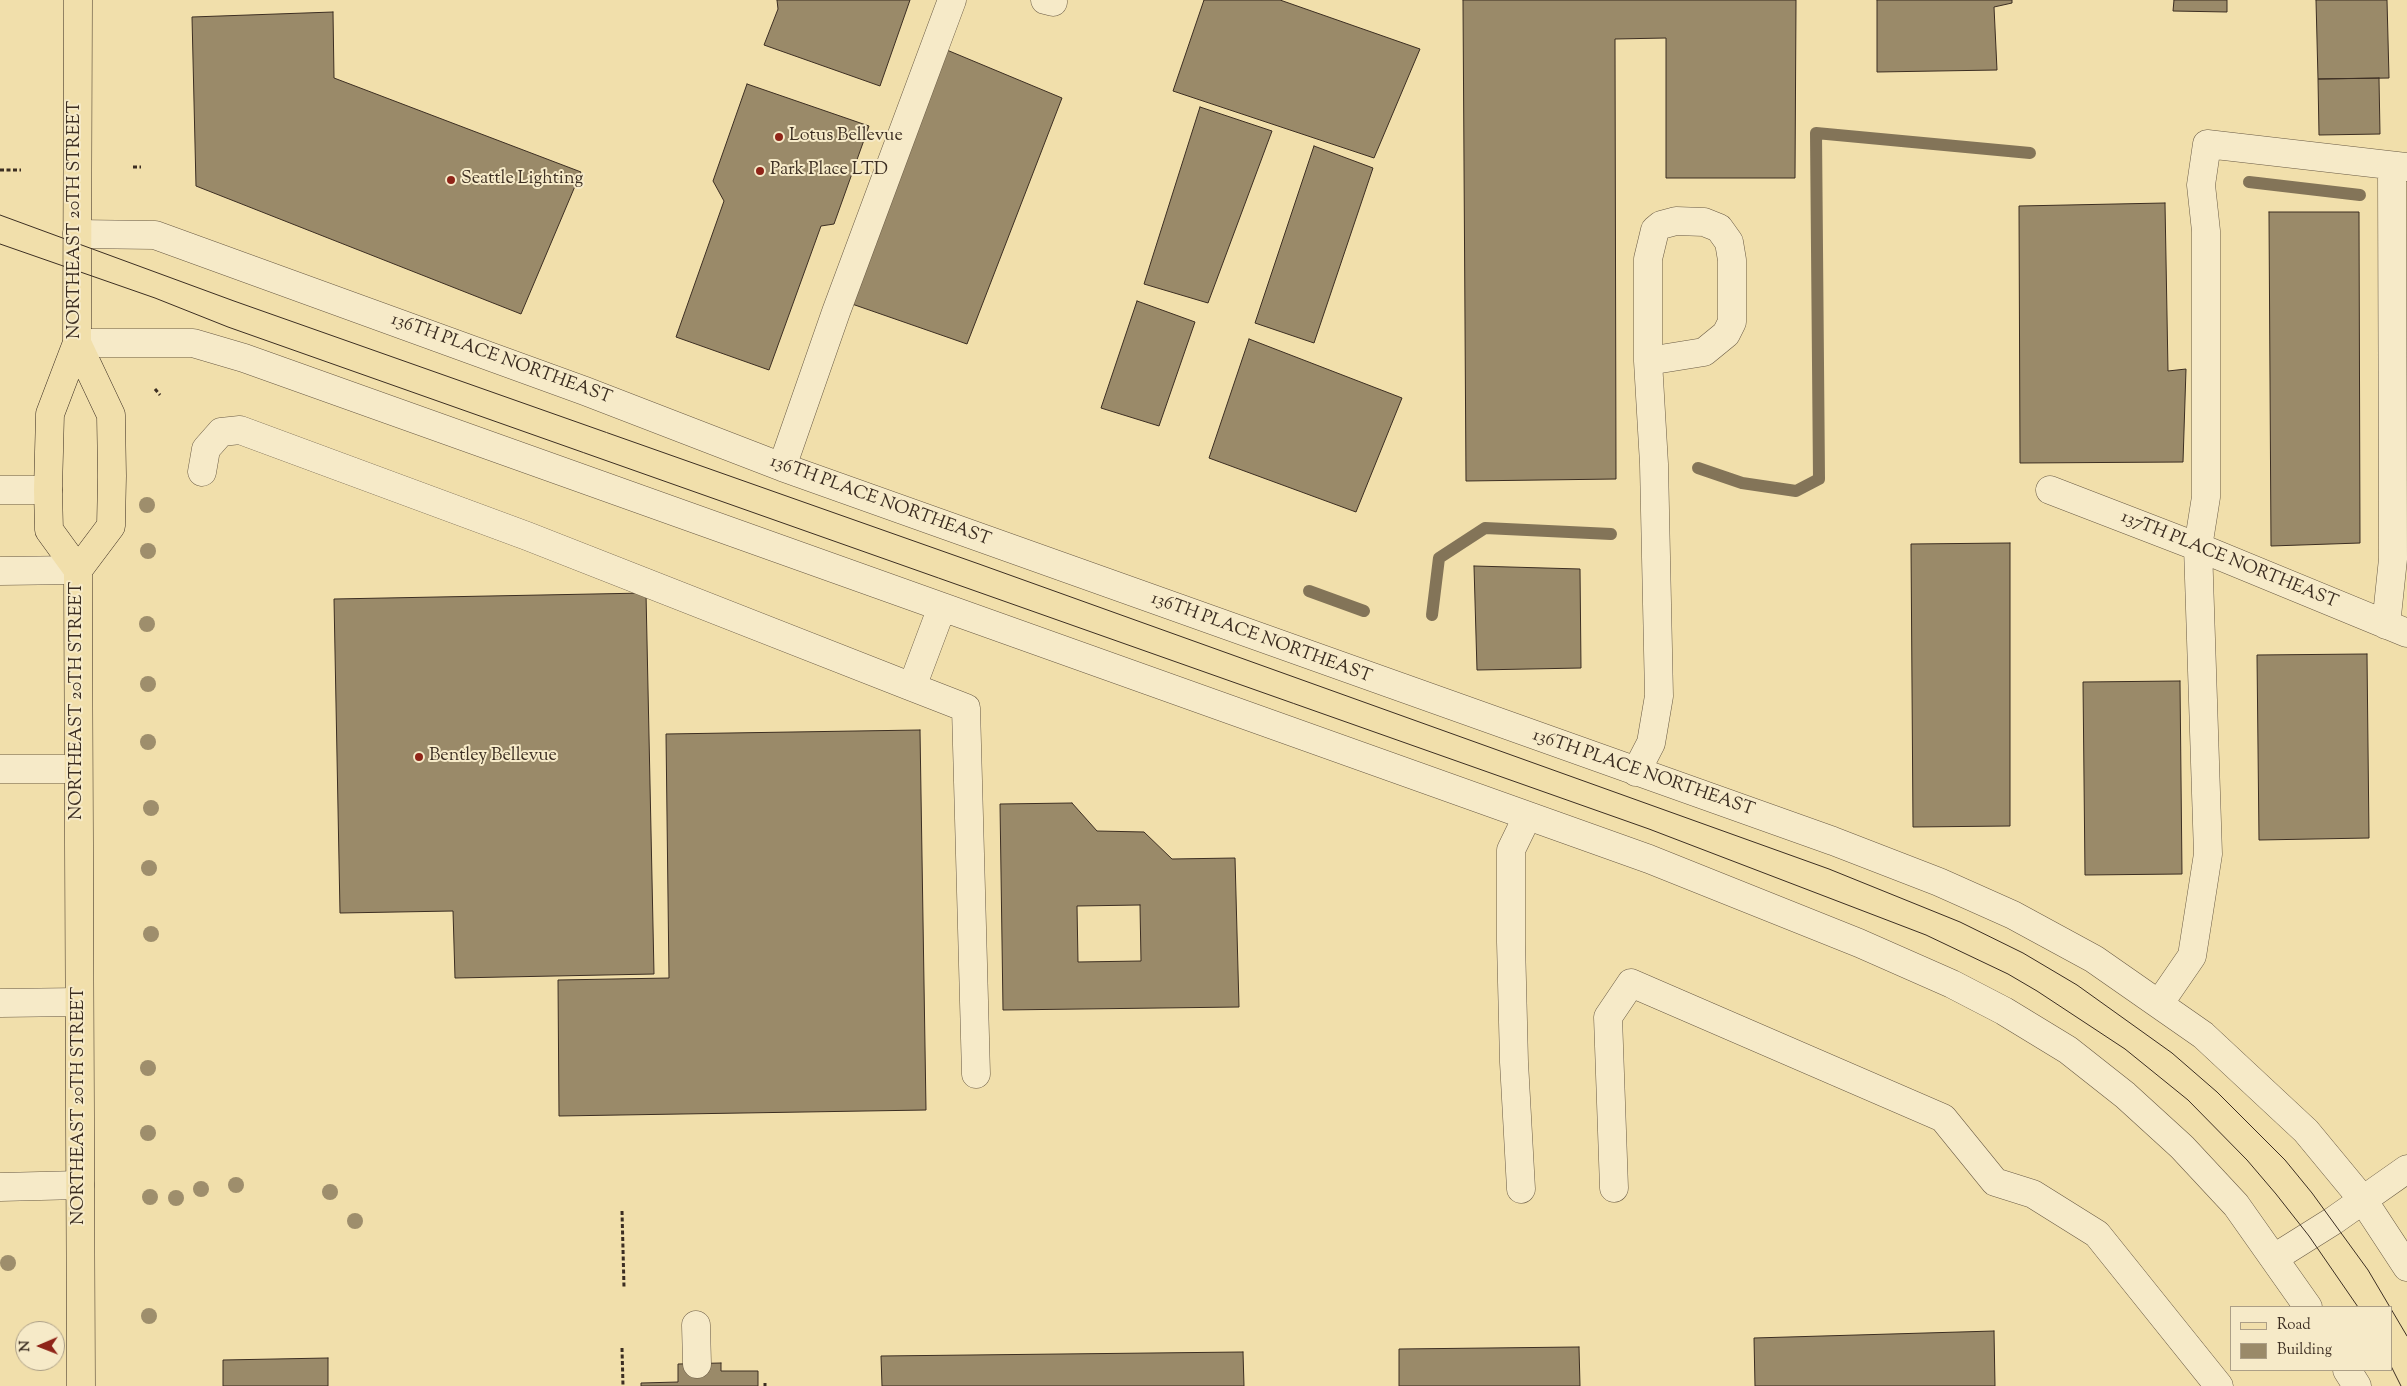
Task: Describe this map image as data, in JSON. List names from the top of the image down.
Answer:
{
  "streets": {
    "main road": ["NORTHEAST 20TH STREET"],
    "street": ["136TH PLACE NORTHEAST", "137TH PLACE NORTHEAST"]
  },
  "crossings": [
    ["NORTHEAST 20TH STREET", "136TH PLACE NORTHEAST"]
  ],
  "places": [
    "Lotus Bellevue",
    "Park Place LTD",
    "Seattle Lighting",
    "Bentley Bellevue"
  ],
  "legend": ["Road", "Building"],
  "north": "left"
}
